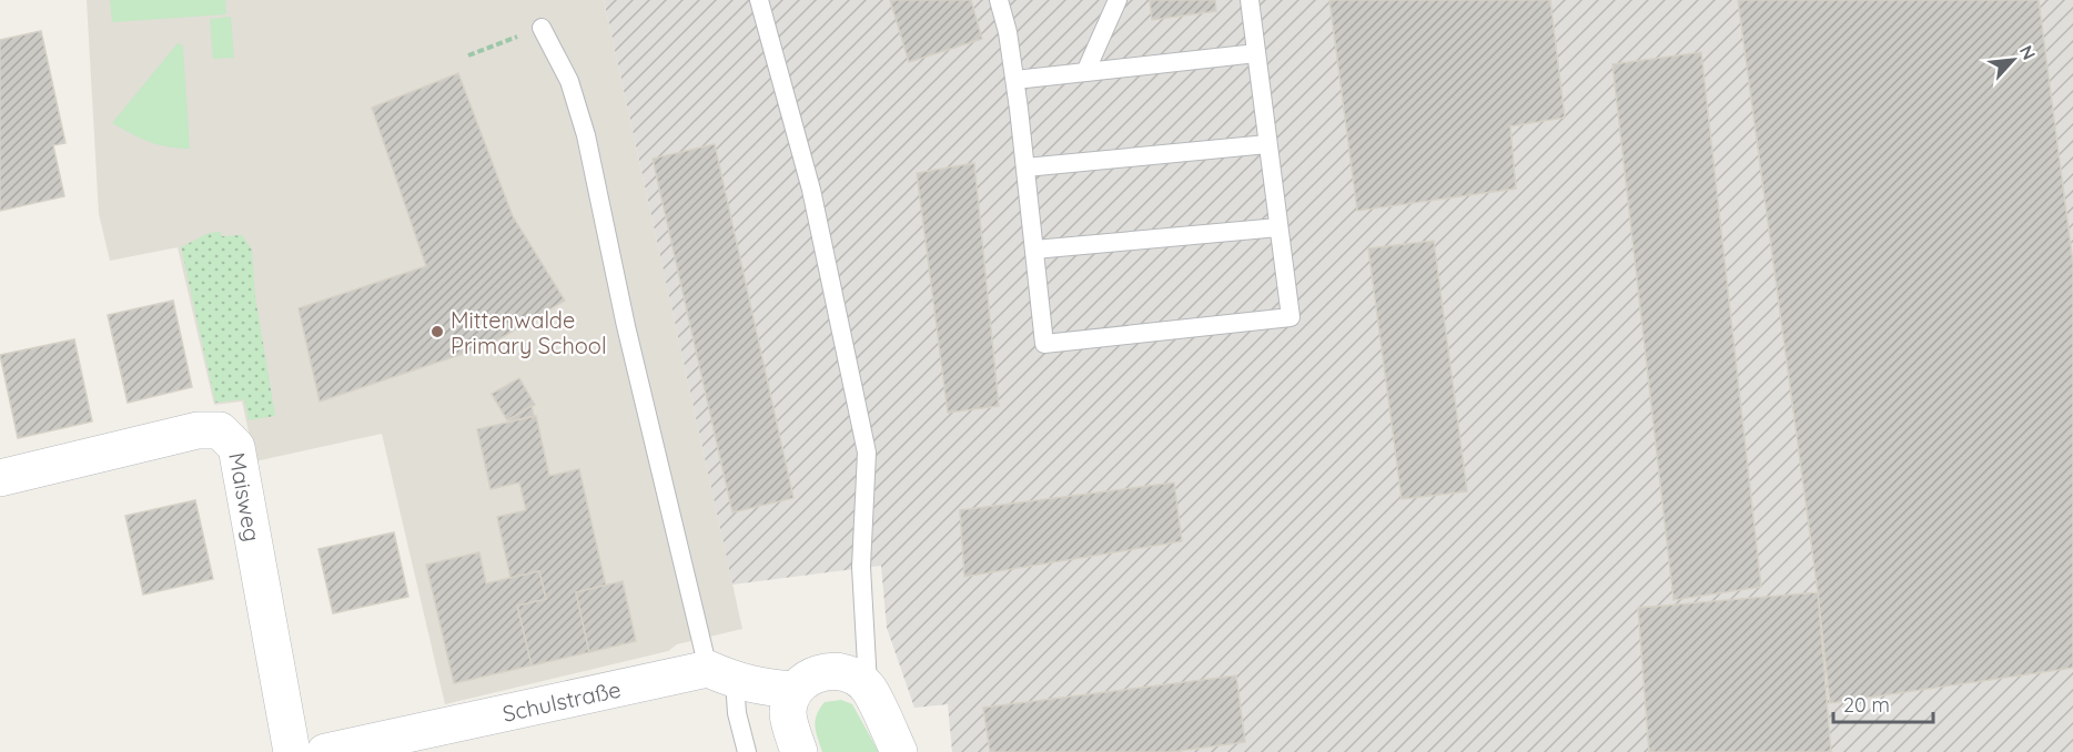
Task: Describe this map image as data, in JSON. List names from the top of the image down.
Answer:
{
  "streets": {
    "street": ["Maisweg", "Schulstraße"]
  },
  "places": ["Mittenwalde Primary School"],
  "scale_bar": "20 m",
  "north": "top right"
}
